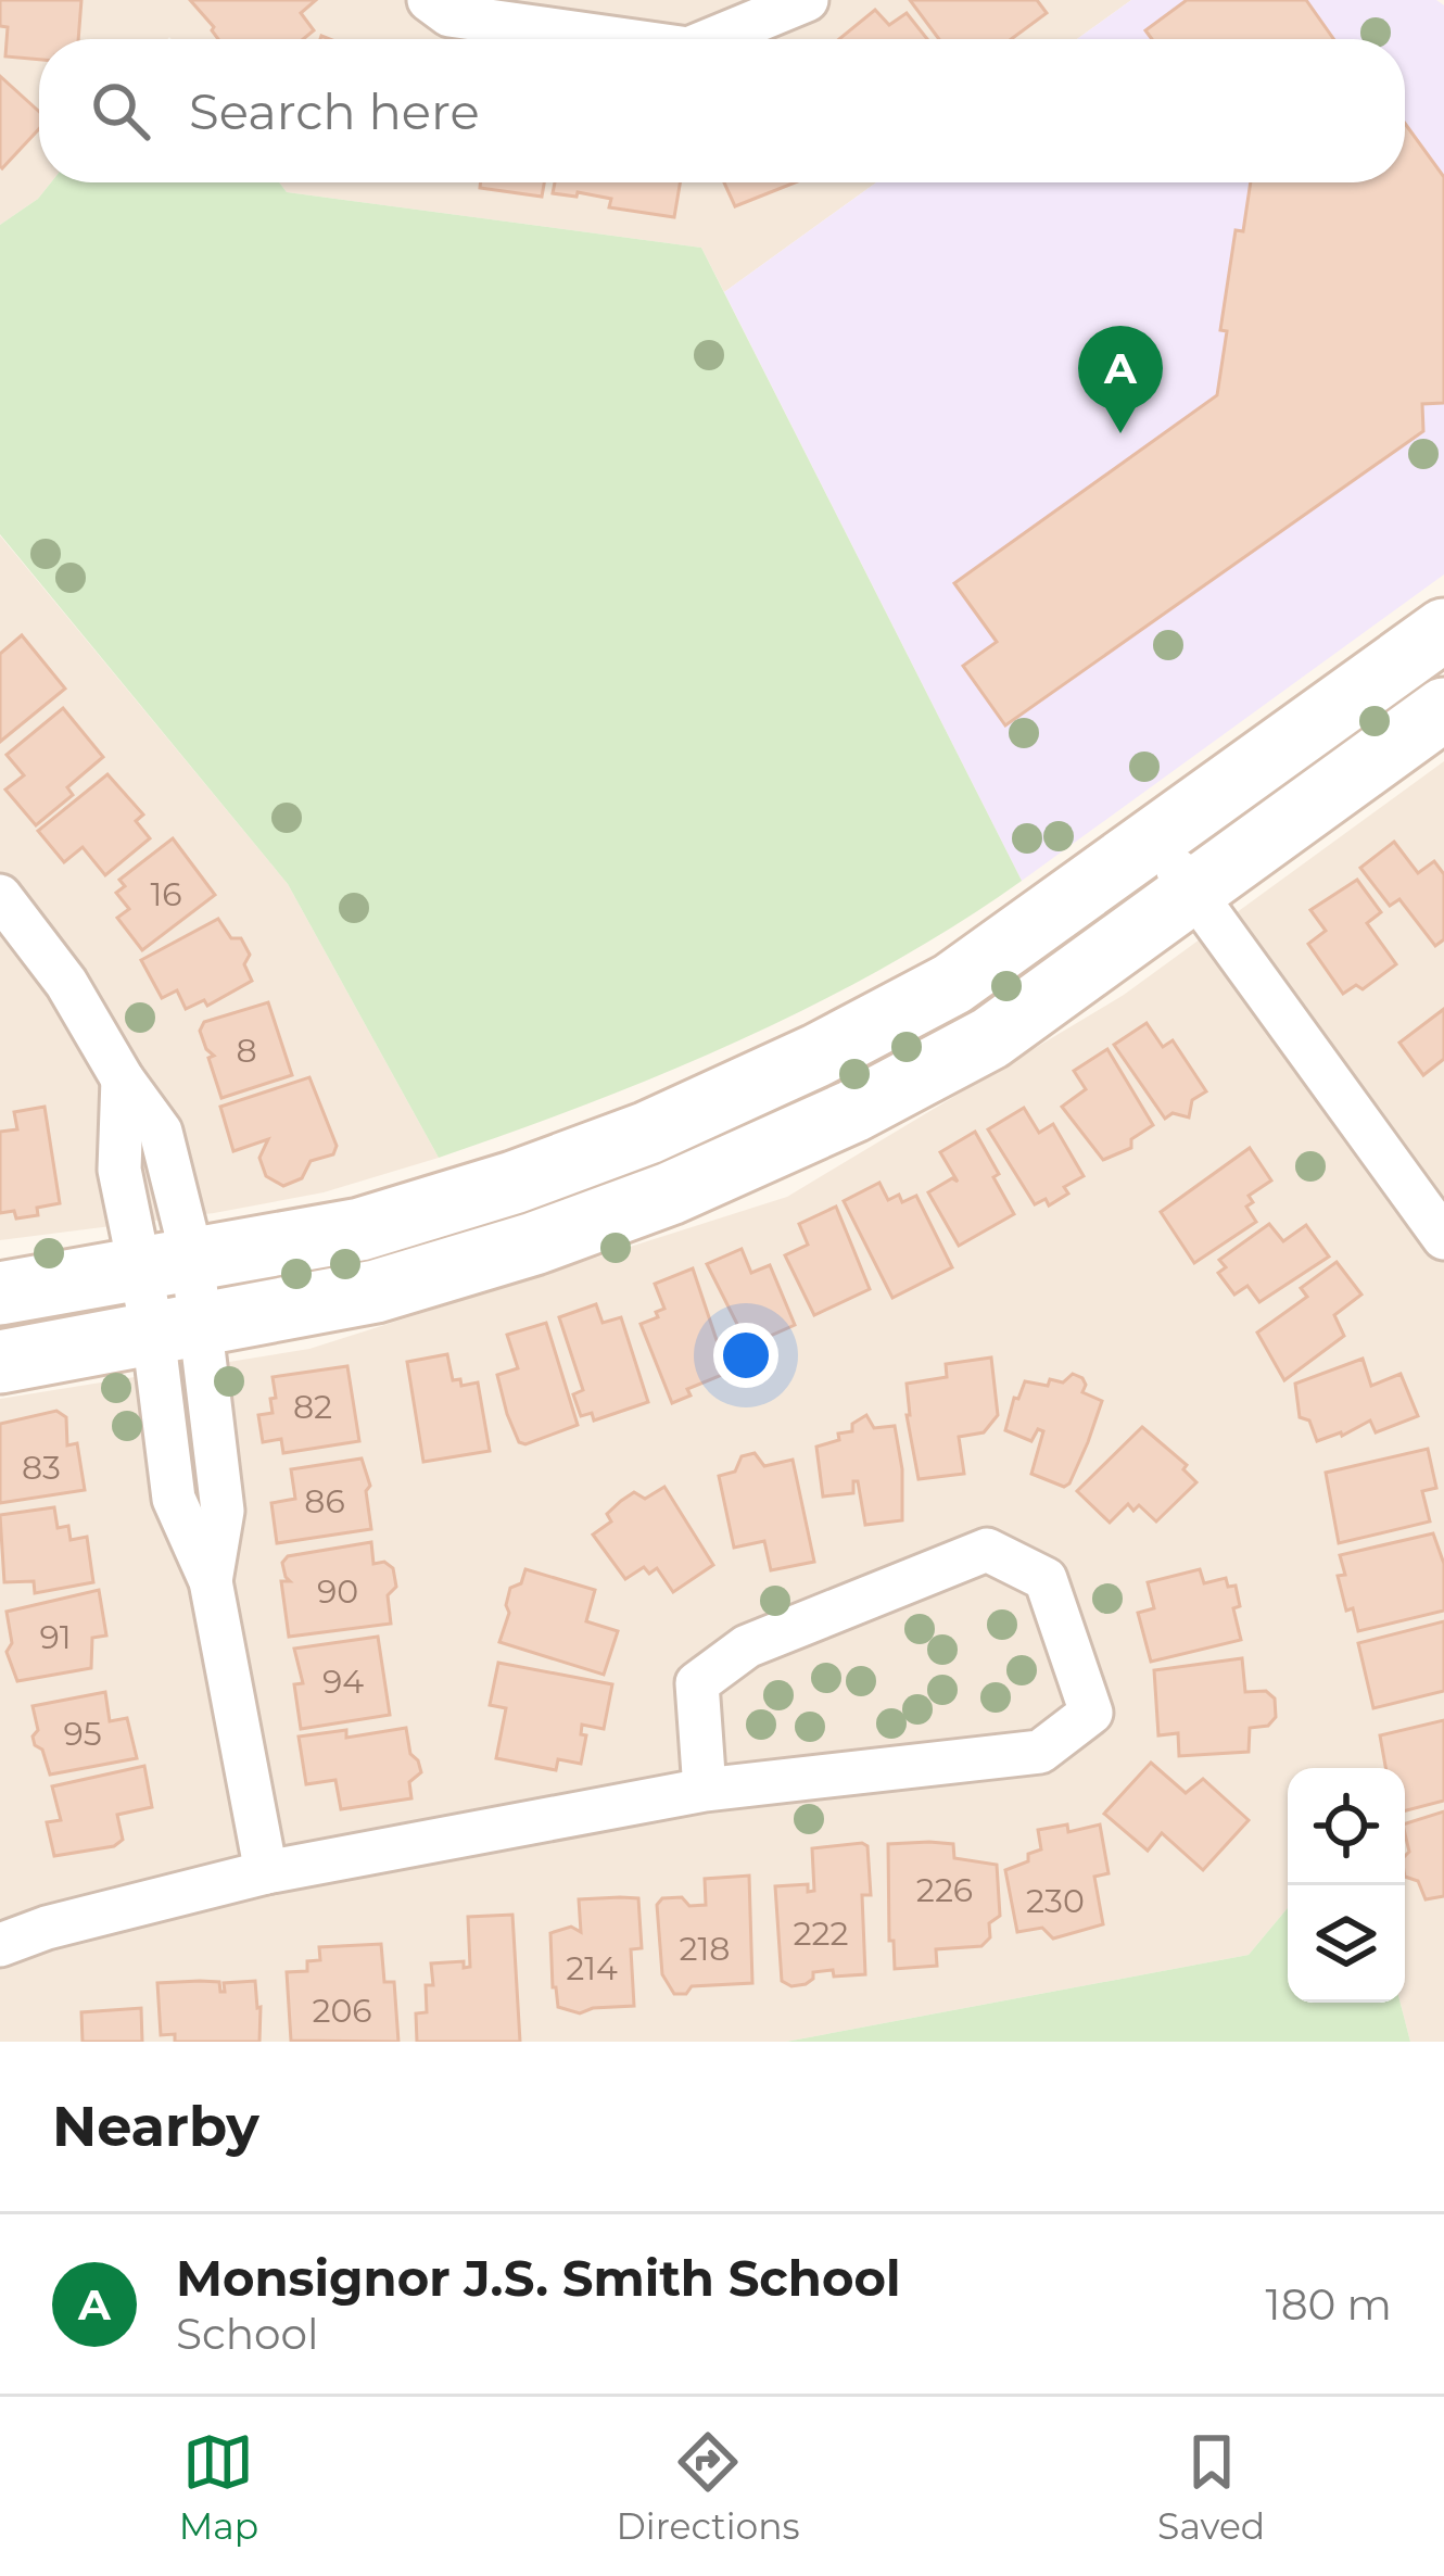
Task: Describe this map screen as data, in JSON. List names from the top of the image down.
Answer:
{
  "house_numbers": [
    "16",
    "8",
    "82",
    "83",
    "86",
    "90",
    "91",
    "94",
    "95",
    "226",
    "230",
    "222",
    "218",
    "214",
    "206"
  ],
  "page": {
    "search": "Search here",
    "pins": "A",
    "heading": "Nearby",
    "list": [
      {
        "mark": "A",
        "name": "Monsignor J.S. Smith School",
        "note": "School",
        "value": "180 m"
      }
    ],
    "nav": ["Map", "Directions", "Saved"]
  }
}
